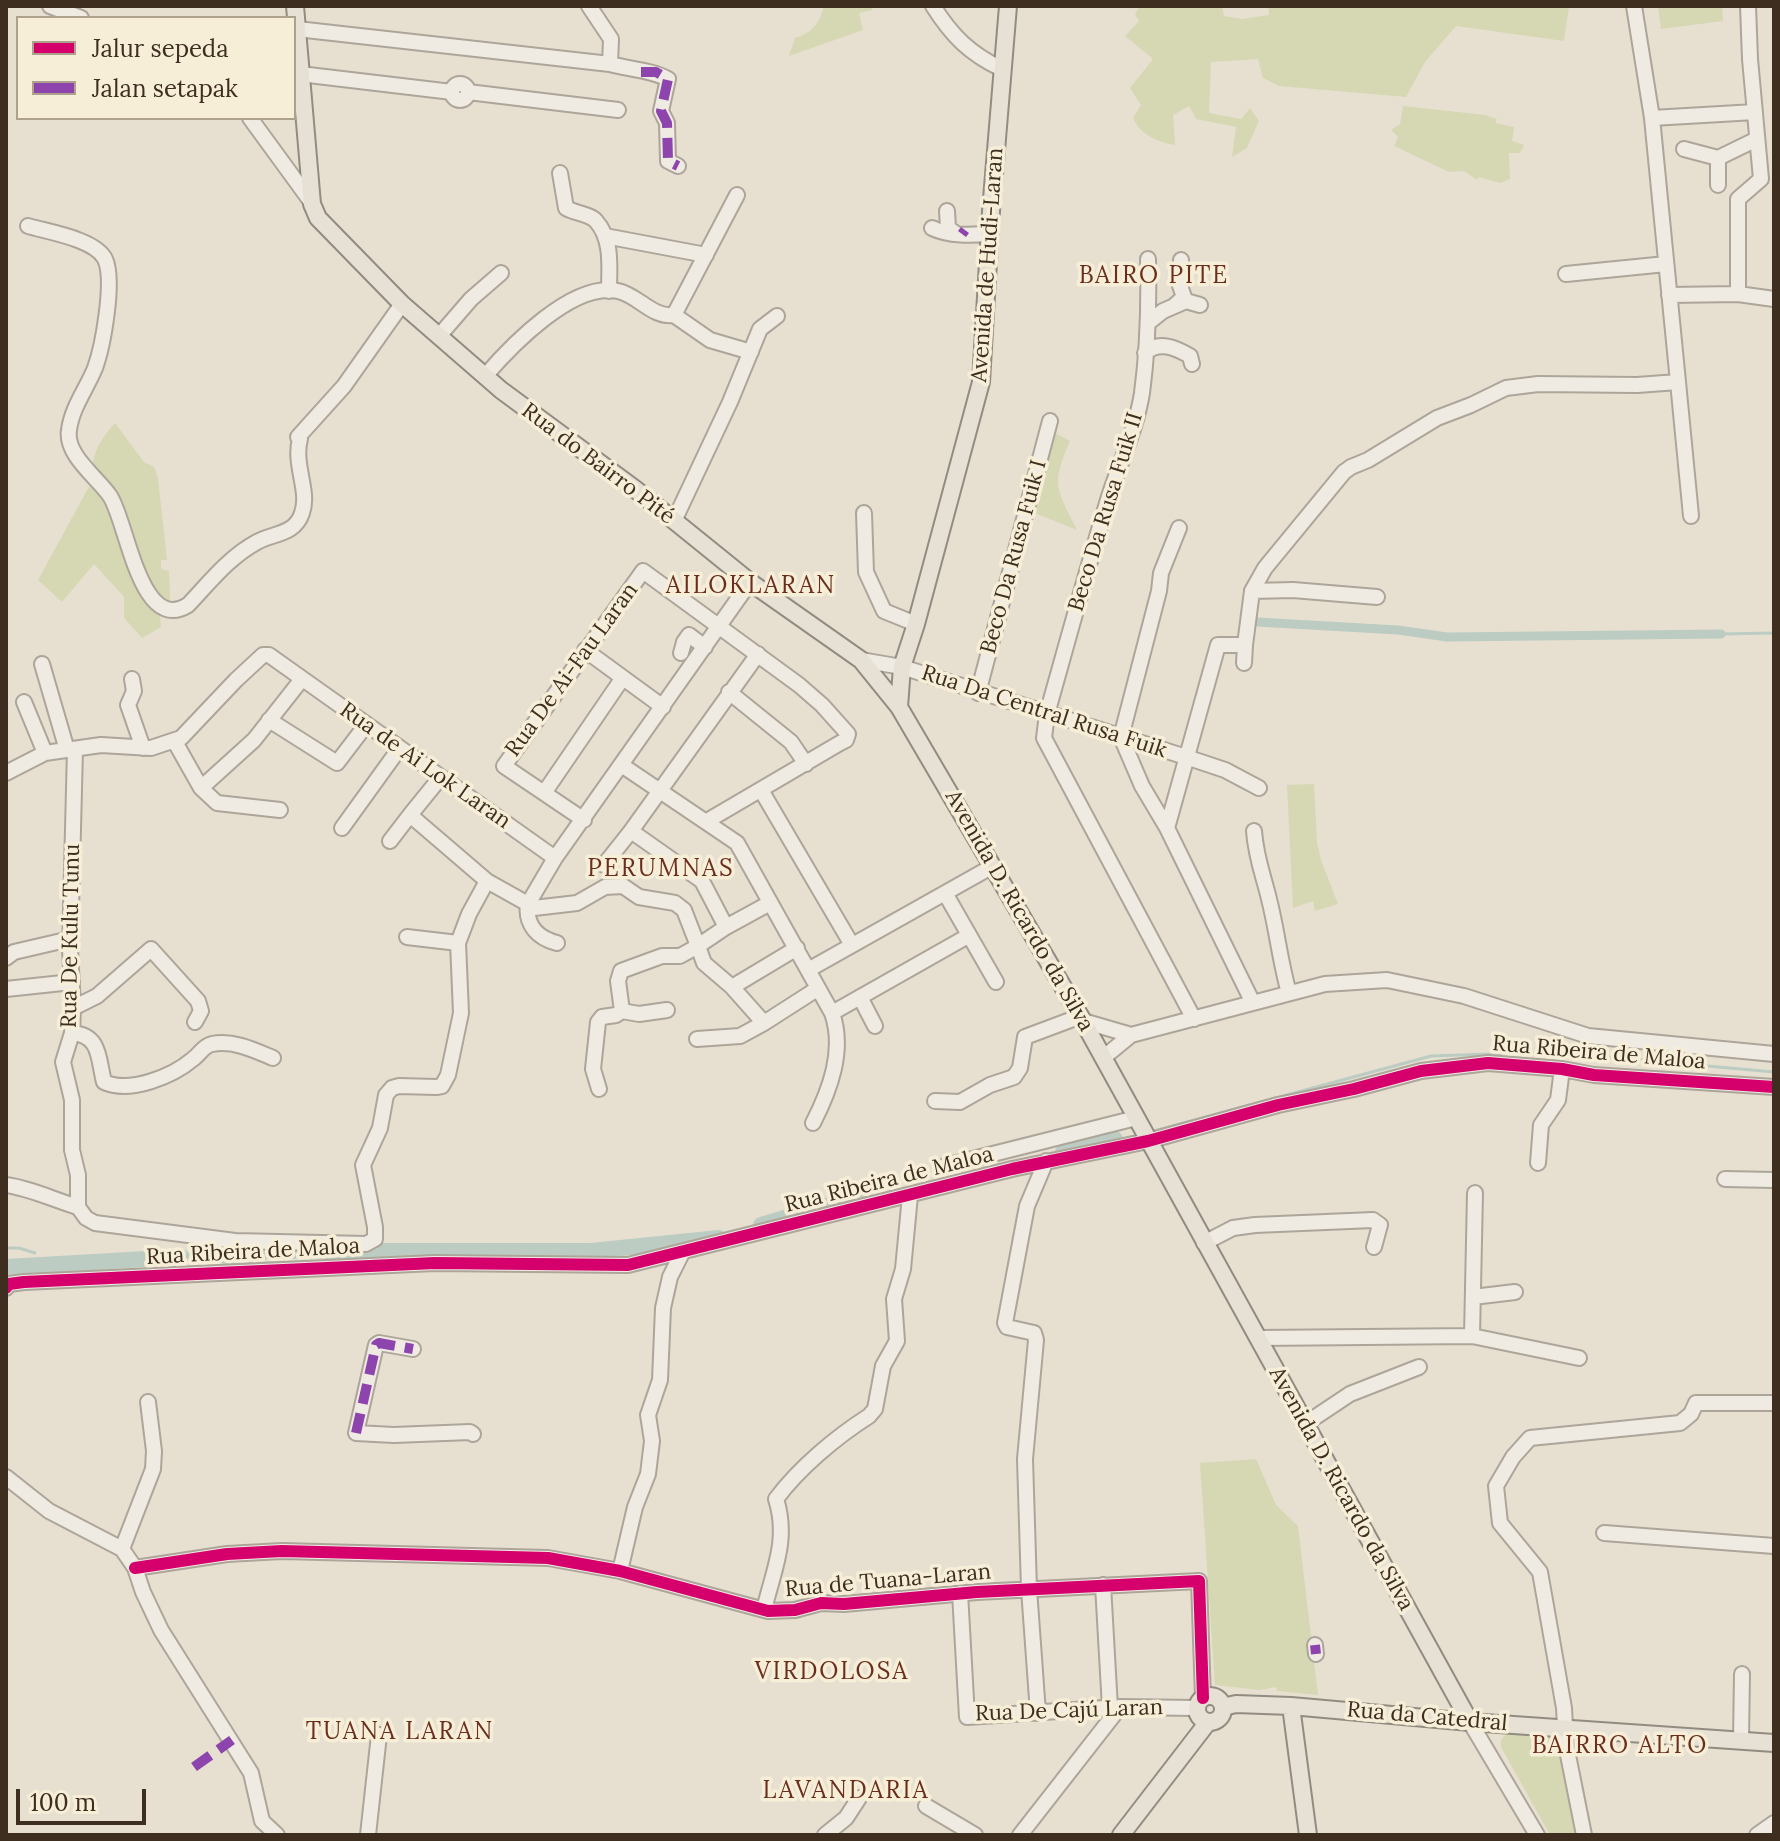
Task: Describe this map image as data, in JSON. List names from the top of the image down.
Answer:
{
  "streets": {
    "main road": [
      "Avenida de Hudi-Laran",
      "Rua do Bairro Pité",
      "Avenida D. Ricardo da Silva",
      "Rua da Catedral"
    ],
    "street": [
      "Beco Da Rusa Fuik II",
      "Beco Da Rusa Fuik I",
      "Rua De Ai-Fau Laran",
      "Rua Da Central Rusa Fuik",
      "Rua de Ai Lok Laran",
      "Rua De Kulu Tunu",
      "Rua Ribeira de Maloa",
      "Rua de Tuana-Laran",
      "Rua De Cajú Laran"
    ]
  },
  "crossings": [
    ["Avenida de Hudi-Laran", "Rua do Bairro Pité"],
    ["Avenida de Hudi-Laran", "Rua Da Central Rusa Fuik"],
    ["Avenida de Hudi-Laran", "Avenida D. Ricardo da Silva"],
    ["Rua do Bairro Pité", "Rua Da Central Rusa Fuik"],
    ["Rua do Bairro Pité", "Avenida D. Ricardo da Silva"],
    ["Beco Da Rusa Fuik II", "Rua Da Central Rusa Fuik"],
    ["Beco Da Rusa Fuik I", "Rua Da Central Rusa Fuik"],
    ["Avenida D. Ricardo da Silva", "Rua Ribeira de Maloa"],
    ["Avenida D. Ricardo da Silva", "Rua da Catedral"],
    ["Rua de Tuana-Laran", "Rua De Cajú Laran"],
    ["Rua de Tuana-Laran", "Rua da Catedral"],
    ["Rua De Cajú Laran", "Rua da Catedral"]
  ],
  "districts": [
    "BAIRO PITE",
    "AILOKLARAN",
    "PERUMNAS",
    "VIRDOLOSA",
    "TUANA LARAN",
    "BAIRRO ALTO",
    "LAVANDARIA"
  ],
  "legend": ["Jalur sepeda", "Jalan setapak"],
  "scale_bar": "100 m"
}
